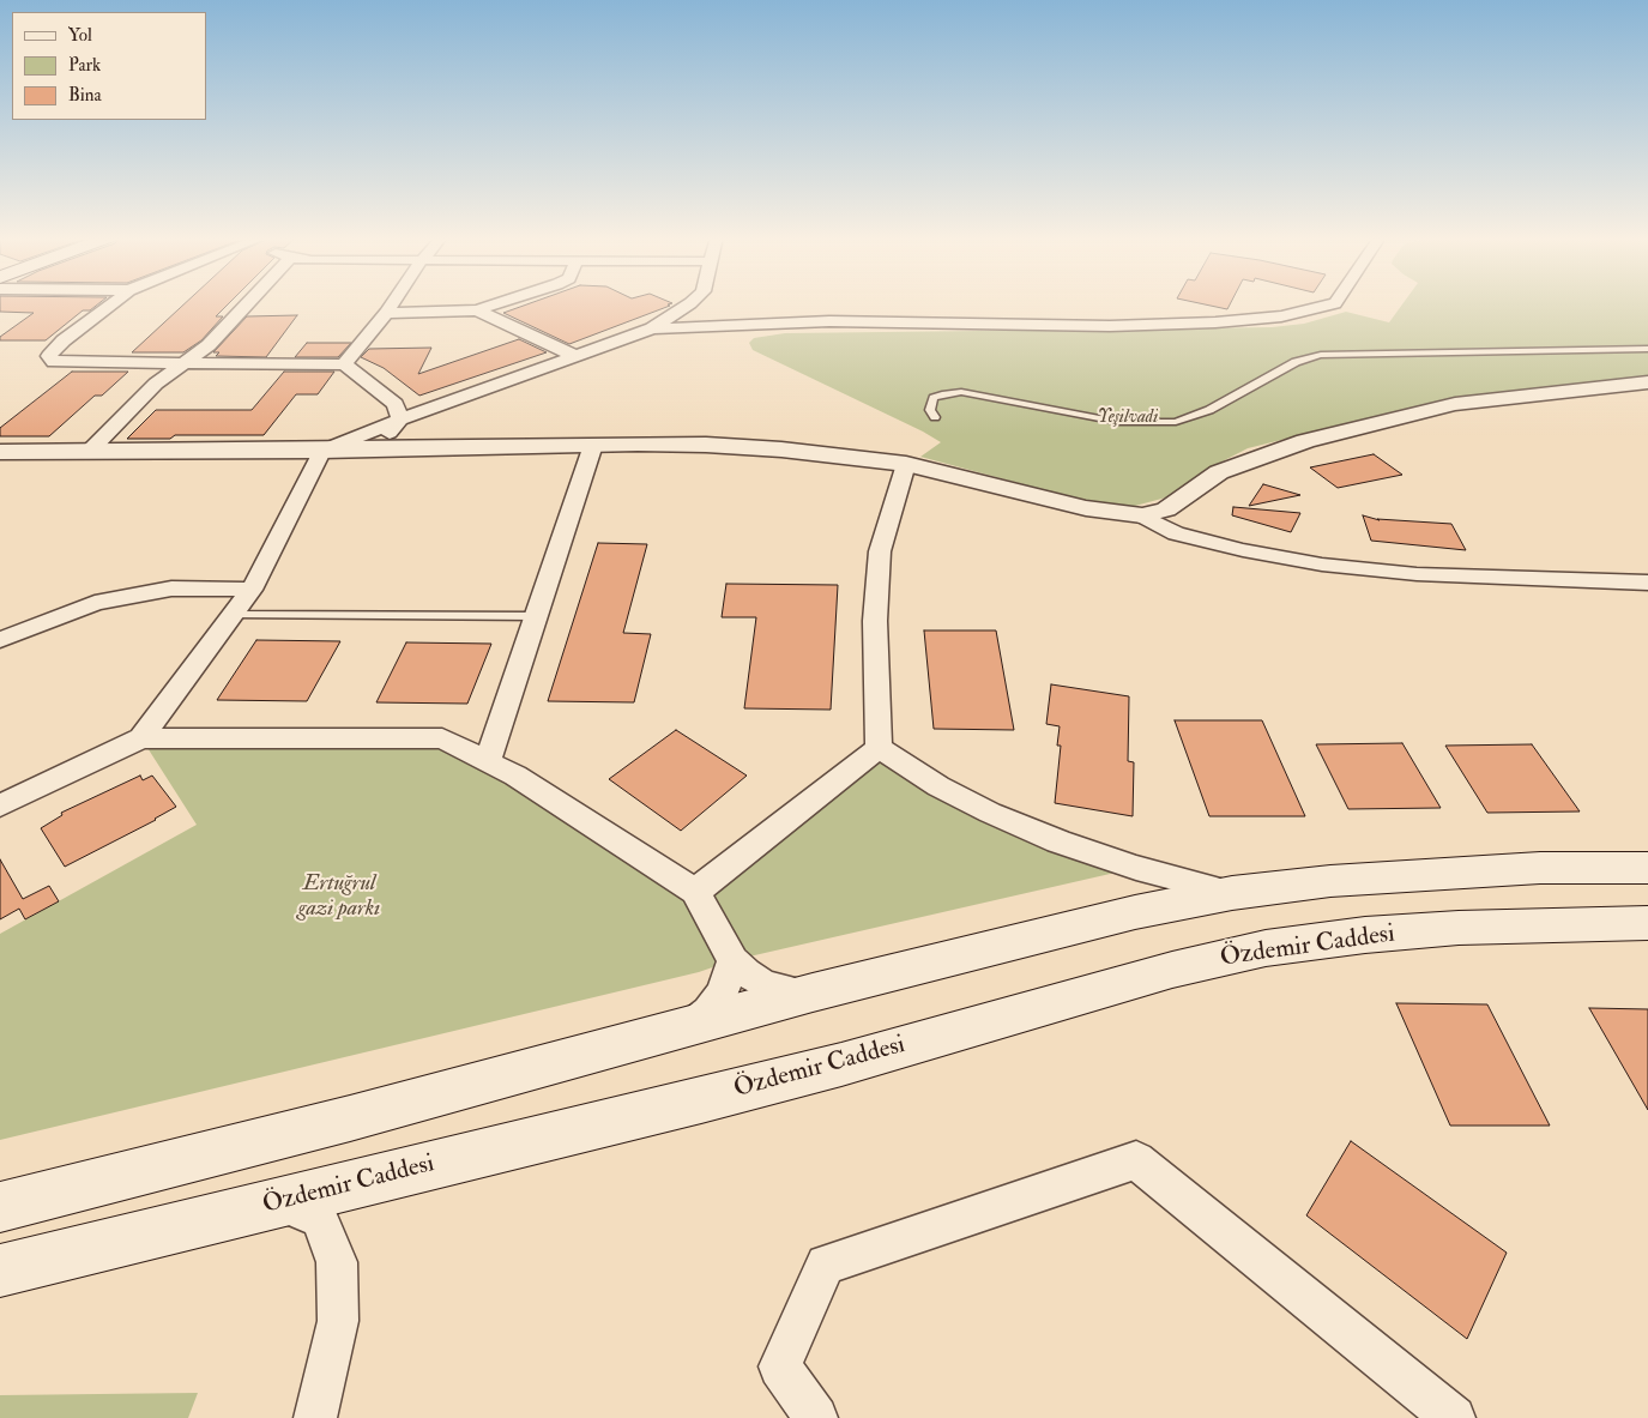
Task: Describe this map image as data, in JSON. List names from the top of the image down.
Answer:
{
  "streets": {
    "main road": ["Özdemir Caddesi"]
  },
  "parks": ["Yeşilvadi", "Ertuğrul gazi parkı"],
  "legend": ["Yol", "Park", "Bina"]
}
